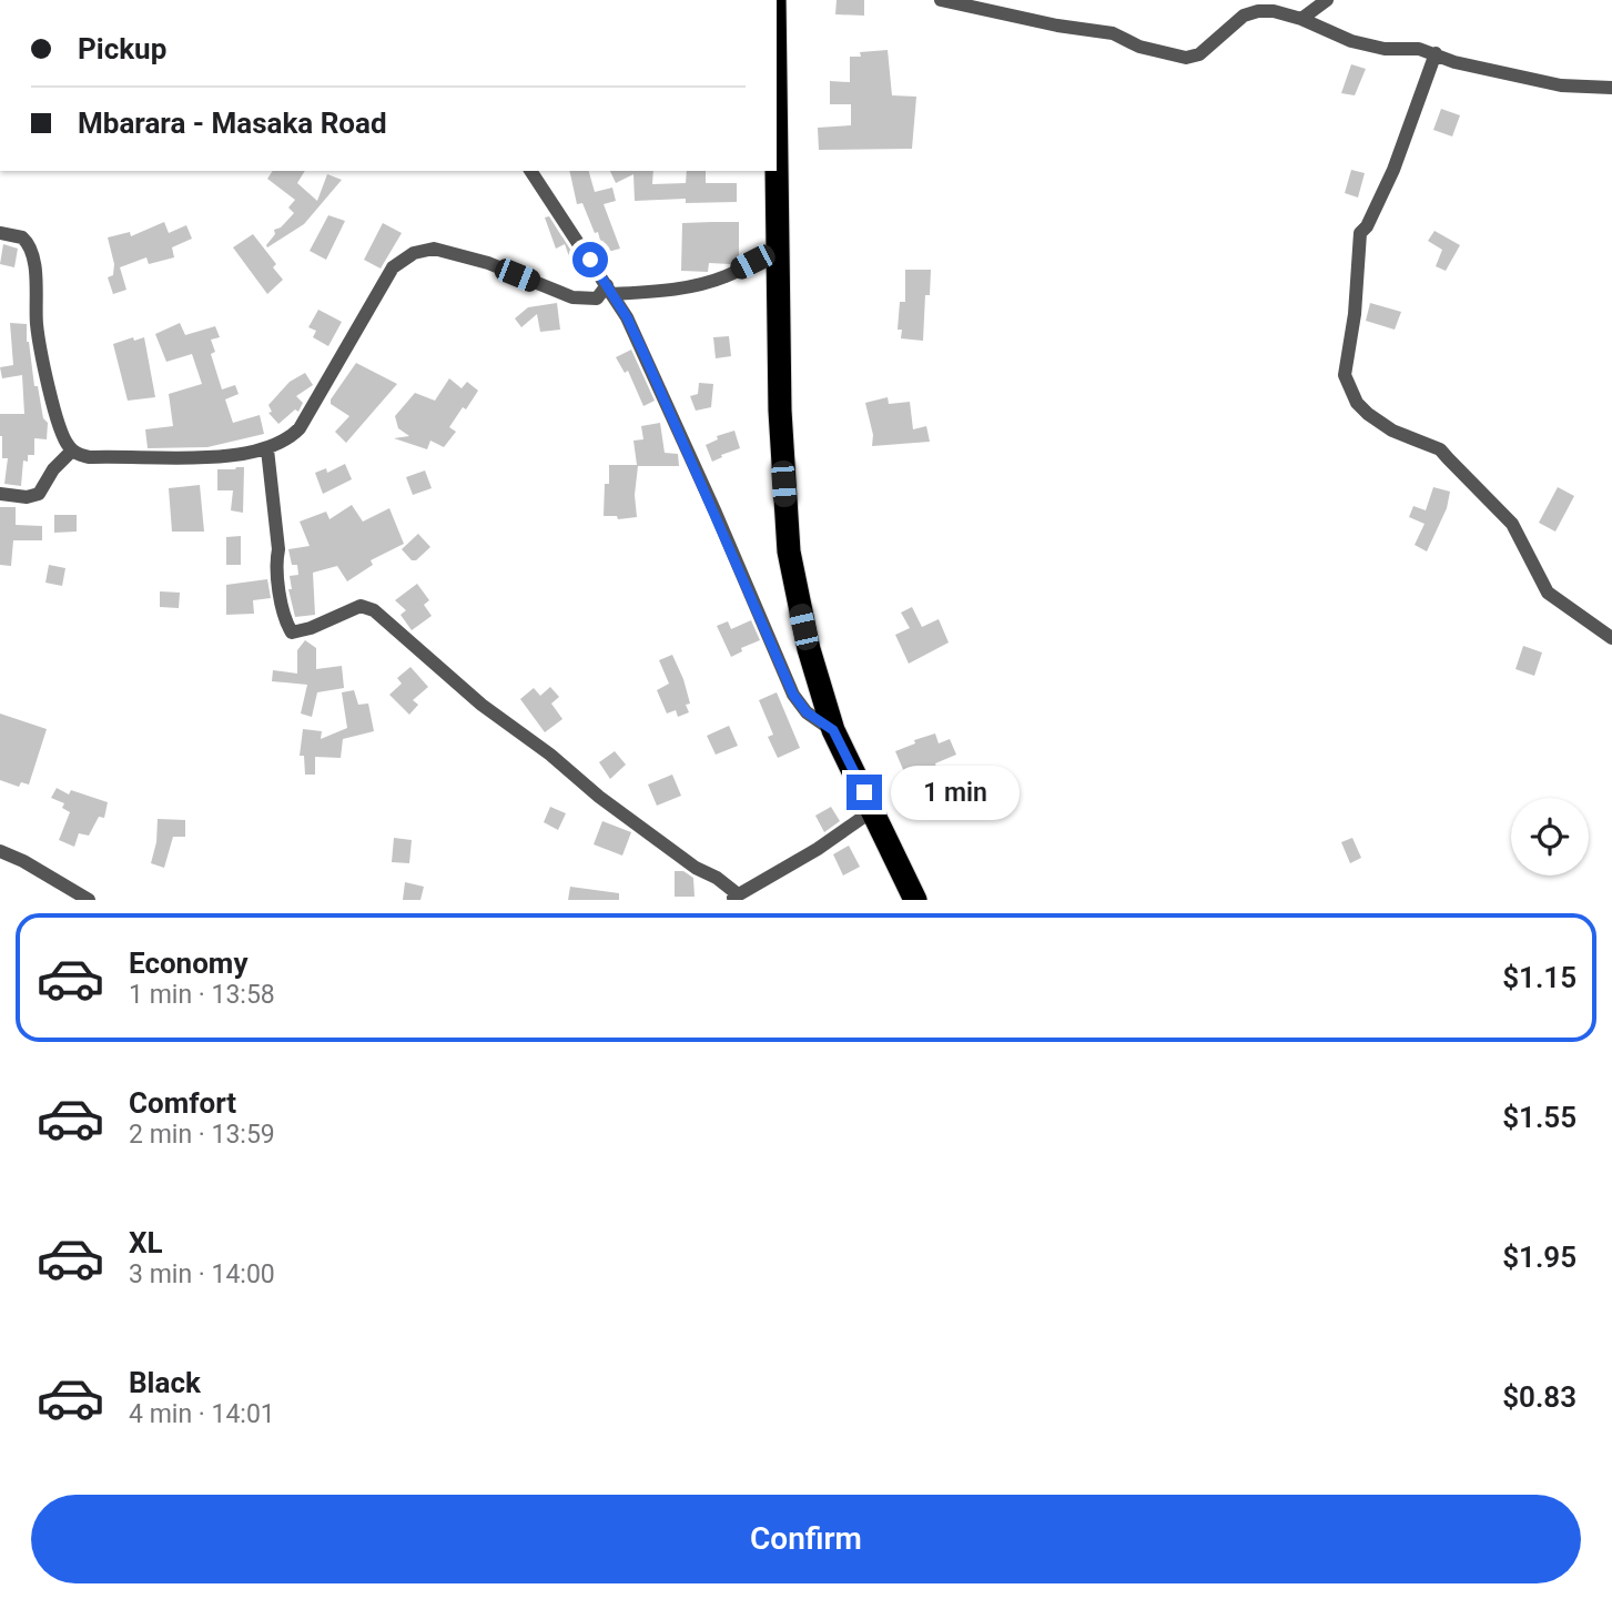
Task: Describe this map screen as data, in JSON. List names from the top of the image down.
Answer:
{
  "page": {
    "banner": ["Pickup", "Mbarara - Masaka Road"],
    "bubble": "1 min",
    "list": [
      {
        "name": "Economy",
        "note": "1 min · 13:58",
        "value": "$1.15"
      },
      {
        "name": "Comfort",
        "note": "2 min · 13:59",
        "value": "$1.55"
      },
      {
        "name": "XL",
        "note": "3 min · 14:00",
        "value": "$1.95"
      },
      {
        "name": "Black",
        "note": "4 min · 14:01",
        "value": "$0.83"
      }
    ],
    "buttons": "Confirm"
  }
}
